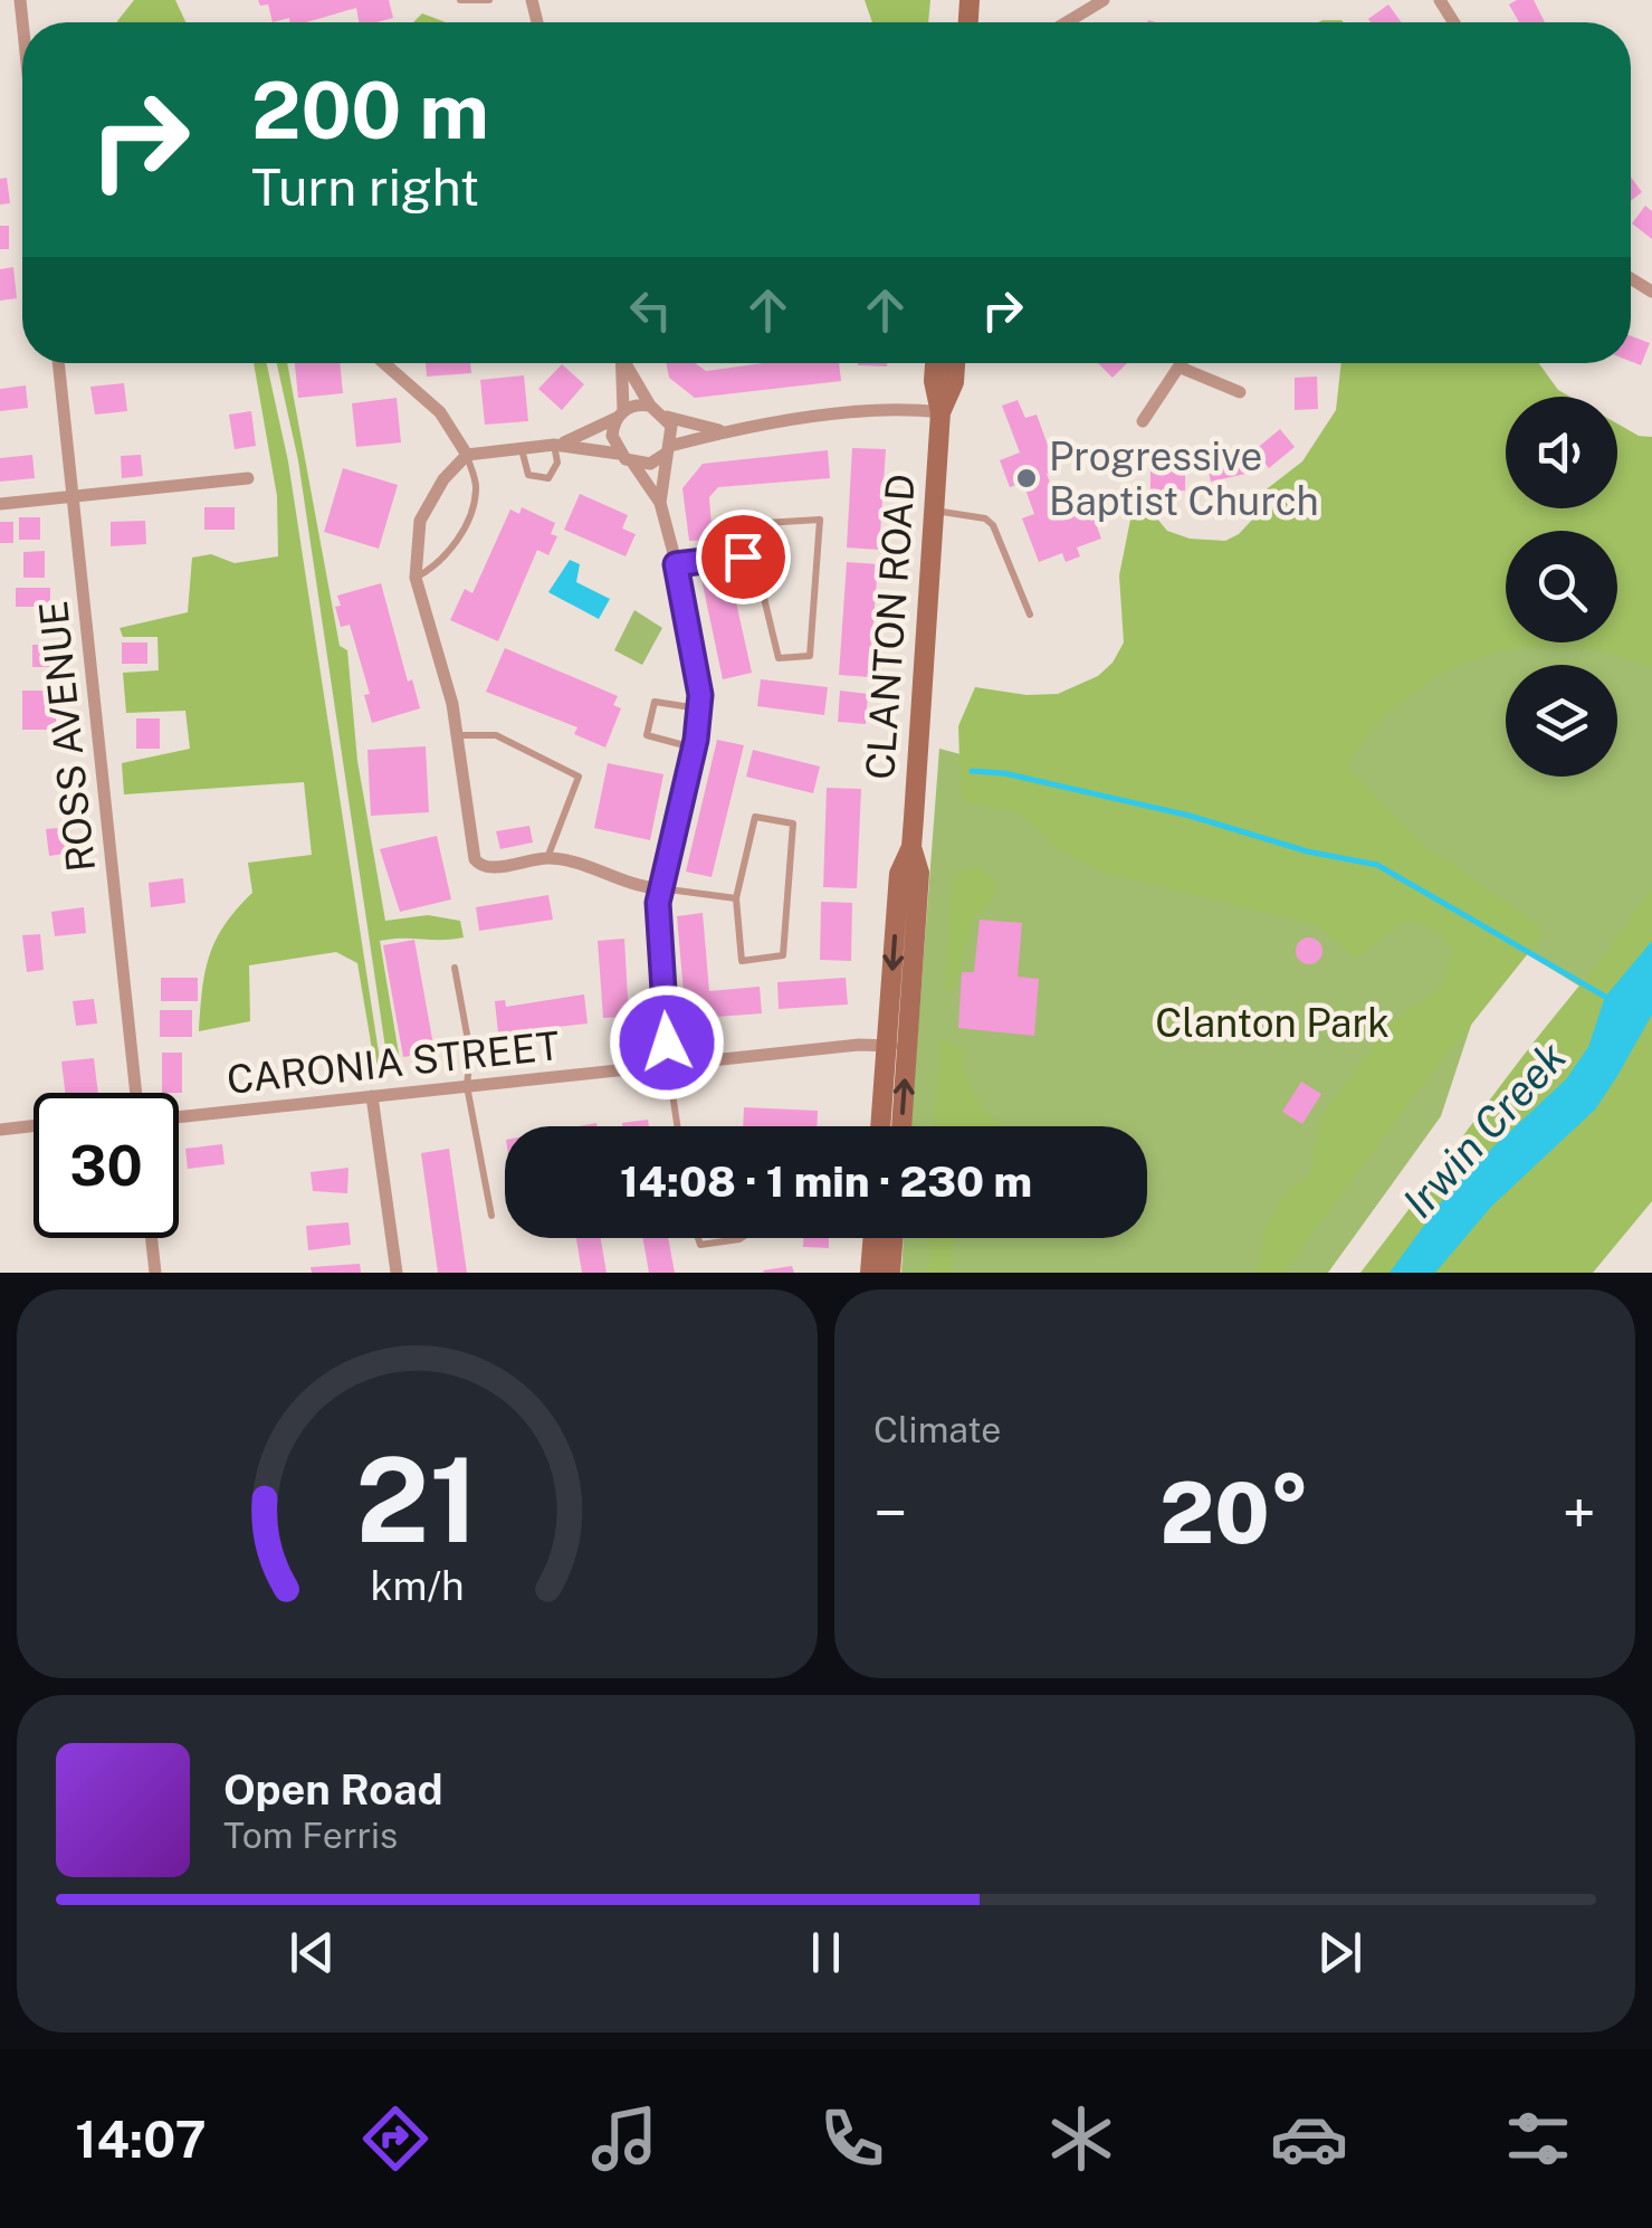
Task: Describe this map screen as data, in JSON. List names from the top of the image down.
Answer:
{
  "streets": {
    "main road": ["CLANTON ROAD"],
    "street": ["ROSS AVENUE", "CARONIA STREET"]
  },
  "crossings": [
    ["CLANTON ROAD", "CARONIA STREET"]
  ],
  "water": ["Irwin Creek"],
  "parks": ["Clanton Park"],
  "places": ["Progressive Baptist Church"],
  "page": {
    "turn": ["200 m", "Turn right"],
    "limit": "30",
    "trip": "14:08 · 1 min · 230 m",
    "tile": "Climate",
    "heat": ["−", "20°", "+"],
    "song": ["Open Road", "Tom Ferris"],
    "tabs": "14:07",
    "gauge": ["21", "km/h"]
  }
}
